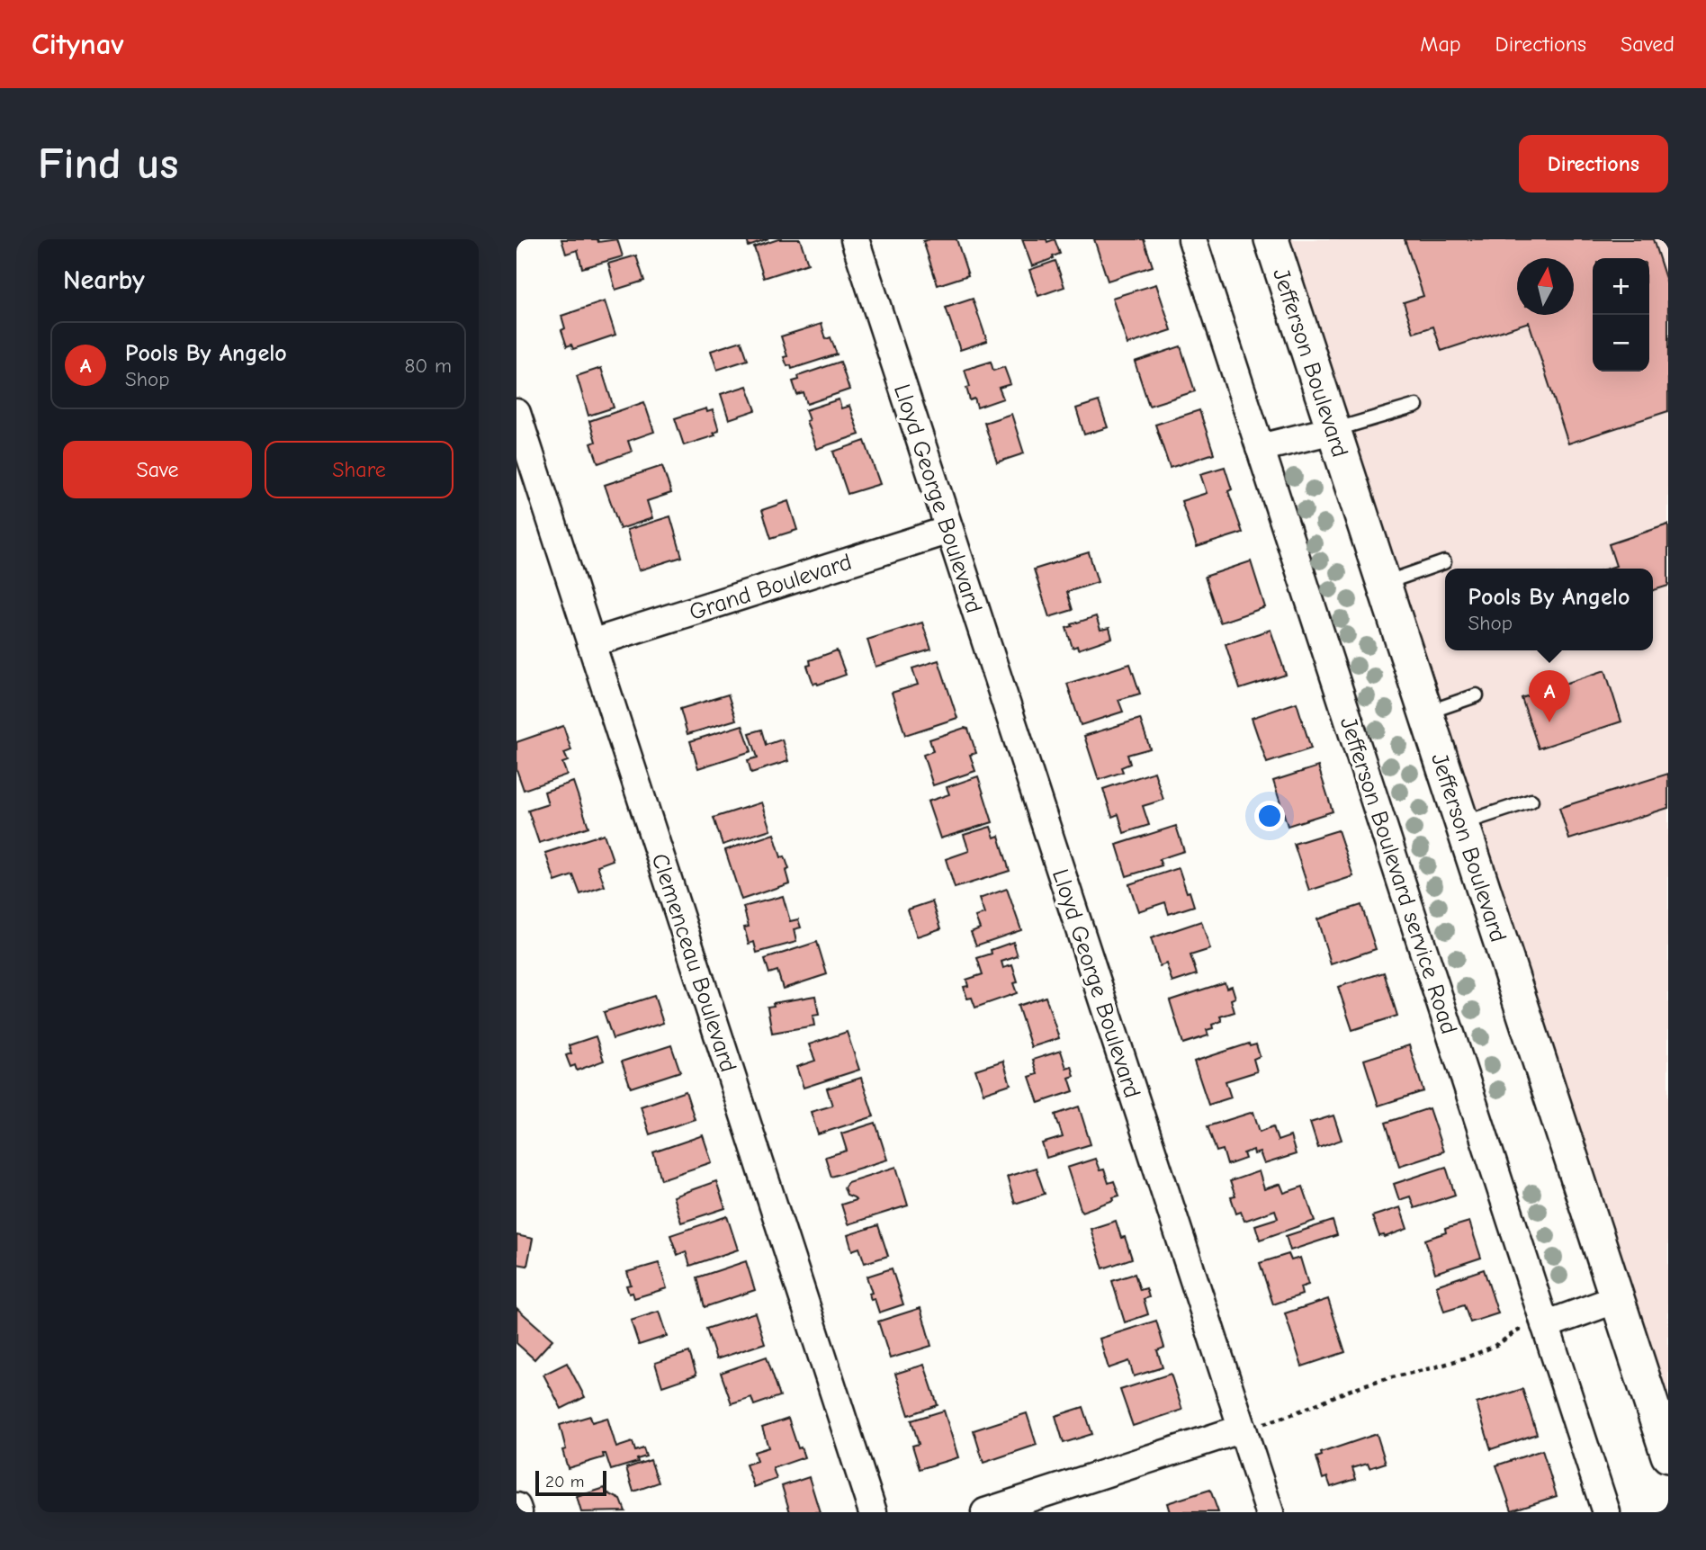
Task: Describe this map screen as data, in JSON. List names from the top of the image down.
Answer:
{
  "streets": {
    "street": [
      "Jefferson Boulevard",
      "Lloyd George Boulevard",
      "Grand Boulevard",
      "Jefferson Boulevard service Road",
      "Clemenceau Boulevard"
    ]
  },
  "crossings": [
    ["Lloyd George Boulevard", "Grand Boulevard"],
    ["Grand Boulevard", "Clemenceau Boulevard"]
  ],
  "scale_bar": "20 m",
  "north": "top",
  "page": {
    "header": "Citynav",
    "nav": ["Map", "Directions", "Saved"],
    "buttons": [
      "Directions",
      ["Save", "Share"]
    ],
    "title": "Find us",
    "heading": "Nearby",
    "map_buttons": ["+", "−"],
    "list": [
      {
        "mark": "A",
        "name": "Pools By Angelo",
        "note": "Shop",
        "value": "80 m"
      }
    ],
    "popup": ["Pools By Angelo", "Shop"],
    "pins": "A",
    "scale": "20 m"
  }
}
